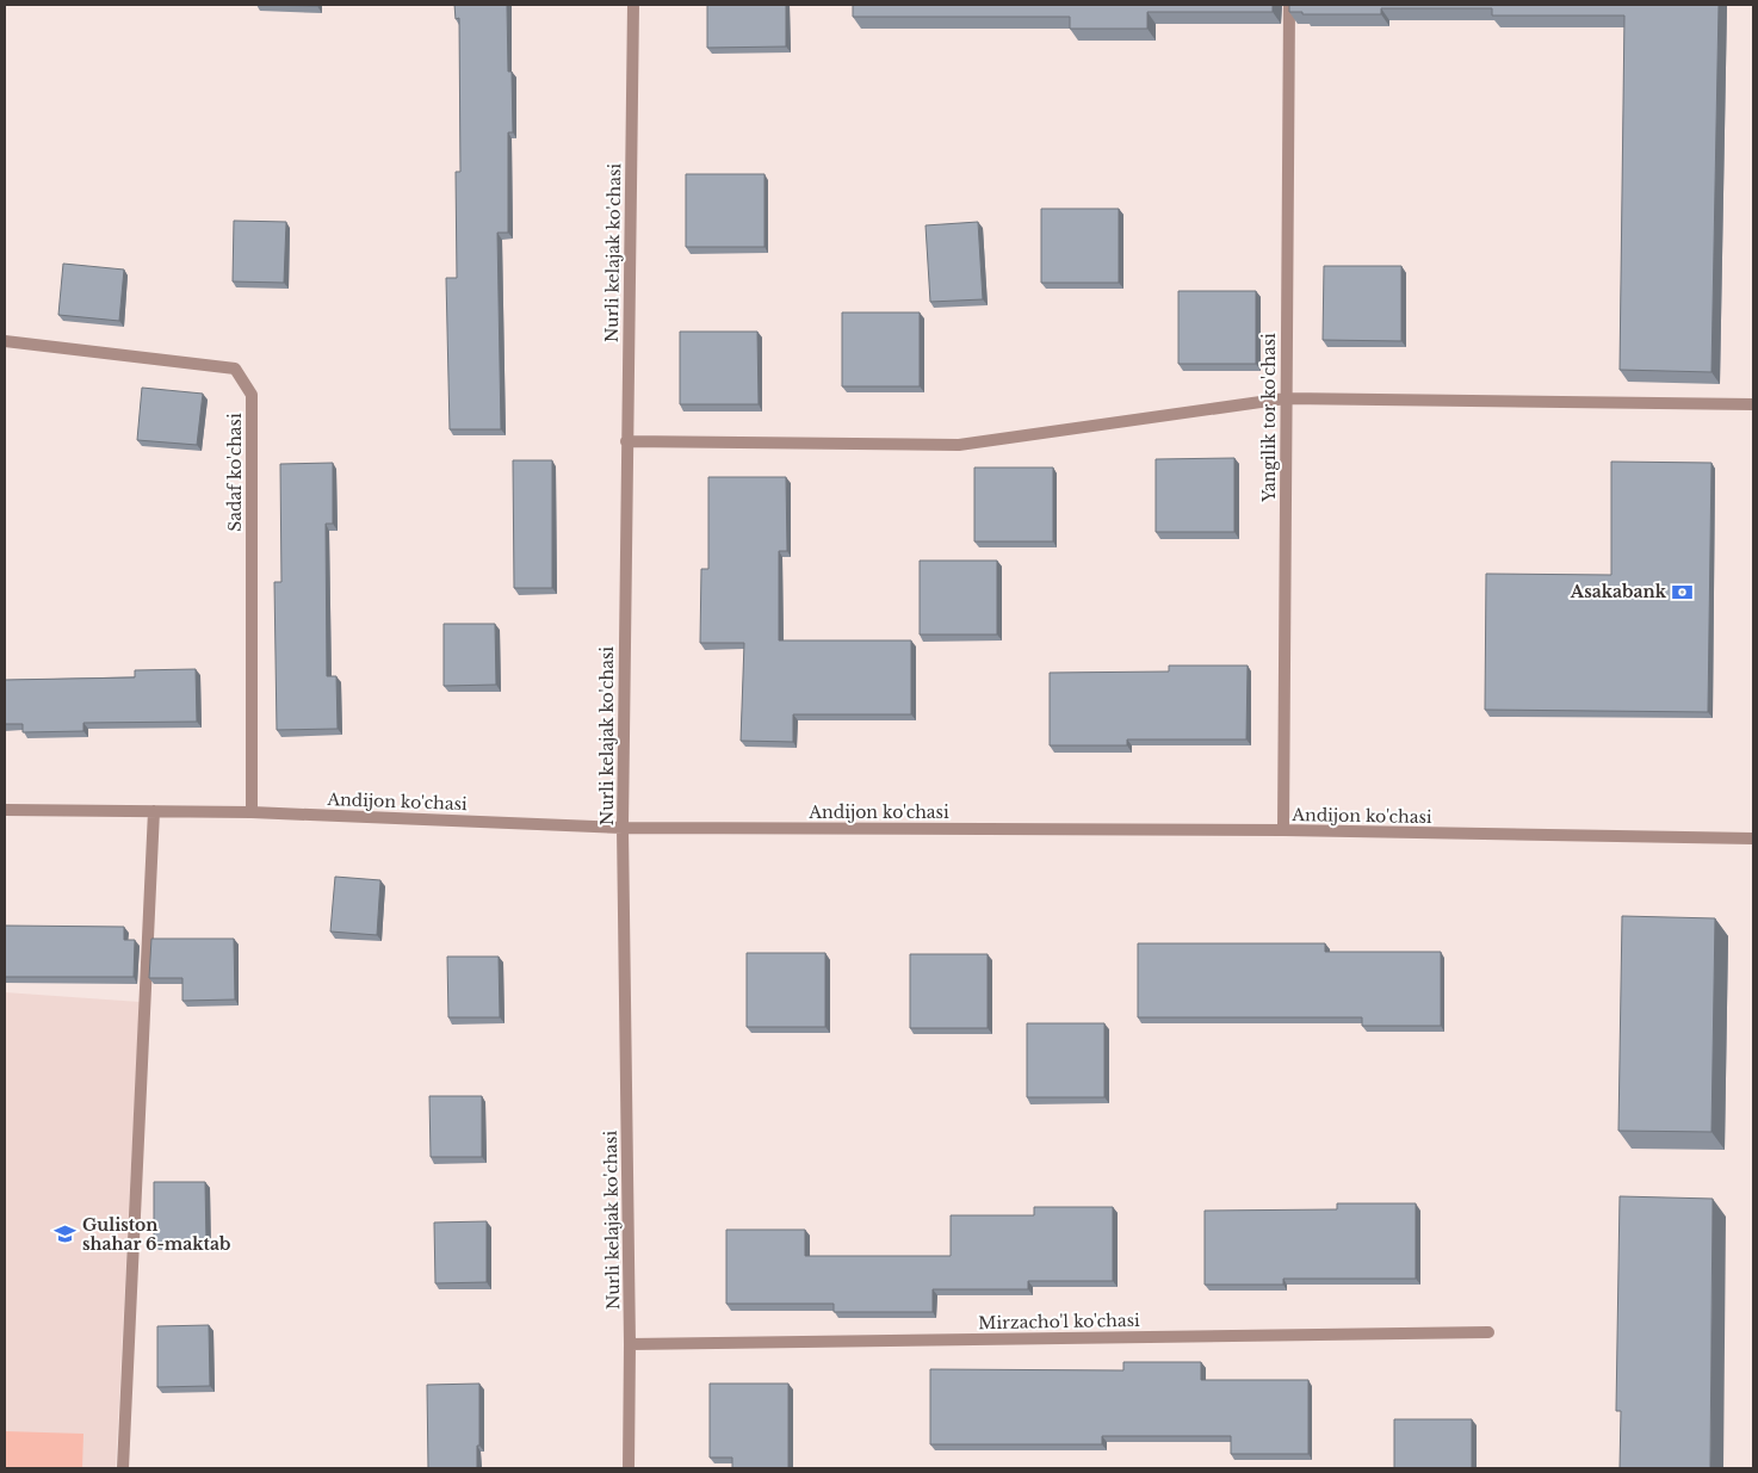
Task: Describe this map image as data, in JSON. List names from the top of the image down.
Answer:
{
  "streets": {
    "street": [
      "Nurli kelajak ko'chasi",
      "Yangilik tor ko'chasi",
      "Sadaf ko'chasi",
      "Andijon ko'chasi",
      "Mirzacho'l ko'chasi"
    ]
  },
  "crossings": [
    ["Nurli kelajak ko'chasi", "Andijon ko'chasi"],
    ["Nurli kelajak ko'chasi", "Mirzacho'l ko'chasi"],
    ["Yangilik tor ko'chasi", "Andijon ko'chasi"],
    ["Sadaf ko'chasi", "Andijon ko'chasi"]
  ],
  "places": {
    "bank": ["Asakabank"],
    "school or university": ["Guliston shahar 6-maktab"]
  }
}
